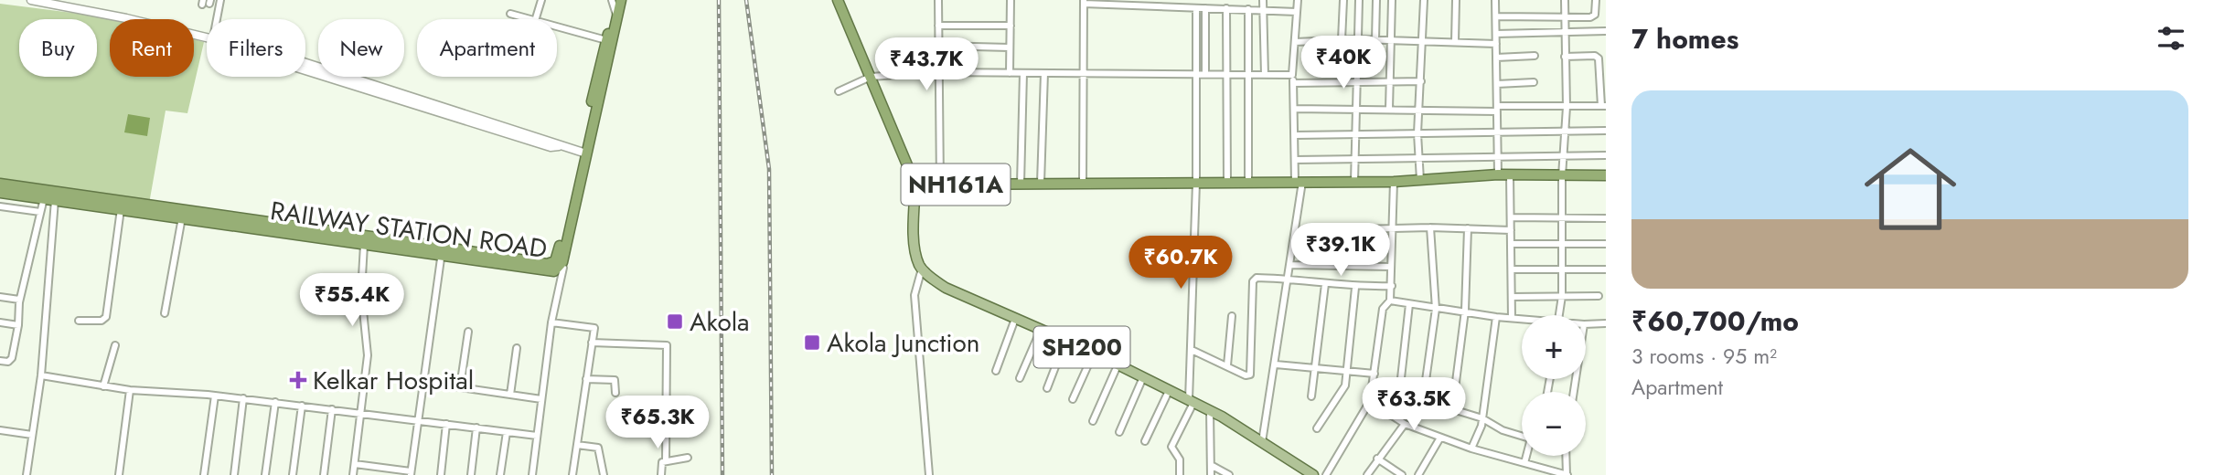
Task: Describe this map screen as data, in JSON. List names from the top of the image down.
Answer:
{
  "streets": {
    "highway": ["NH161A", "RAILWAY STATION ROAD"],
    "main road": ["SH200"]
  },
  "places": {
    "transit": ["Akola", "Akola Junction"],
    "health": ["Kelkar Hospital"]
  },
  "page": {
    "heading": "7 homes",
    "chip": [
      "Buy",
      "Rent",
      "Filters",
      "New",
      "Apartment"
    ],
    "price": [
      "₹40K",
      "₹43.7K",
      "₹39.1K",
      "₹60.7K",
      "₹55.4K",
      "₹63.5K",
      "₹65.3K"
    ],
    "list": [
      {
        "name": "₹60,700/mo",
        "note": "3 rooms · 95 m² · Apartment"
      }
    ],
    "map_buttons": ["+", "−"]
  }
}
